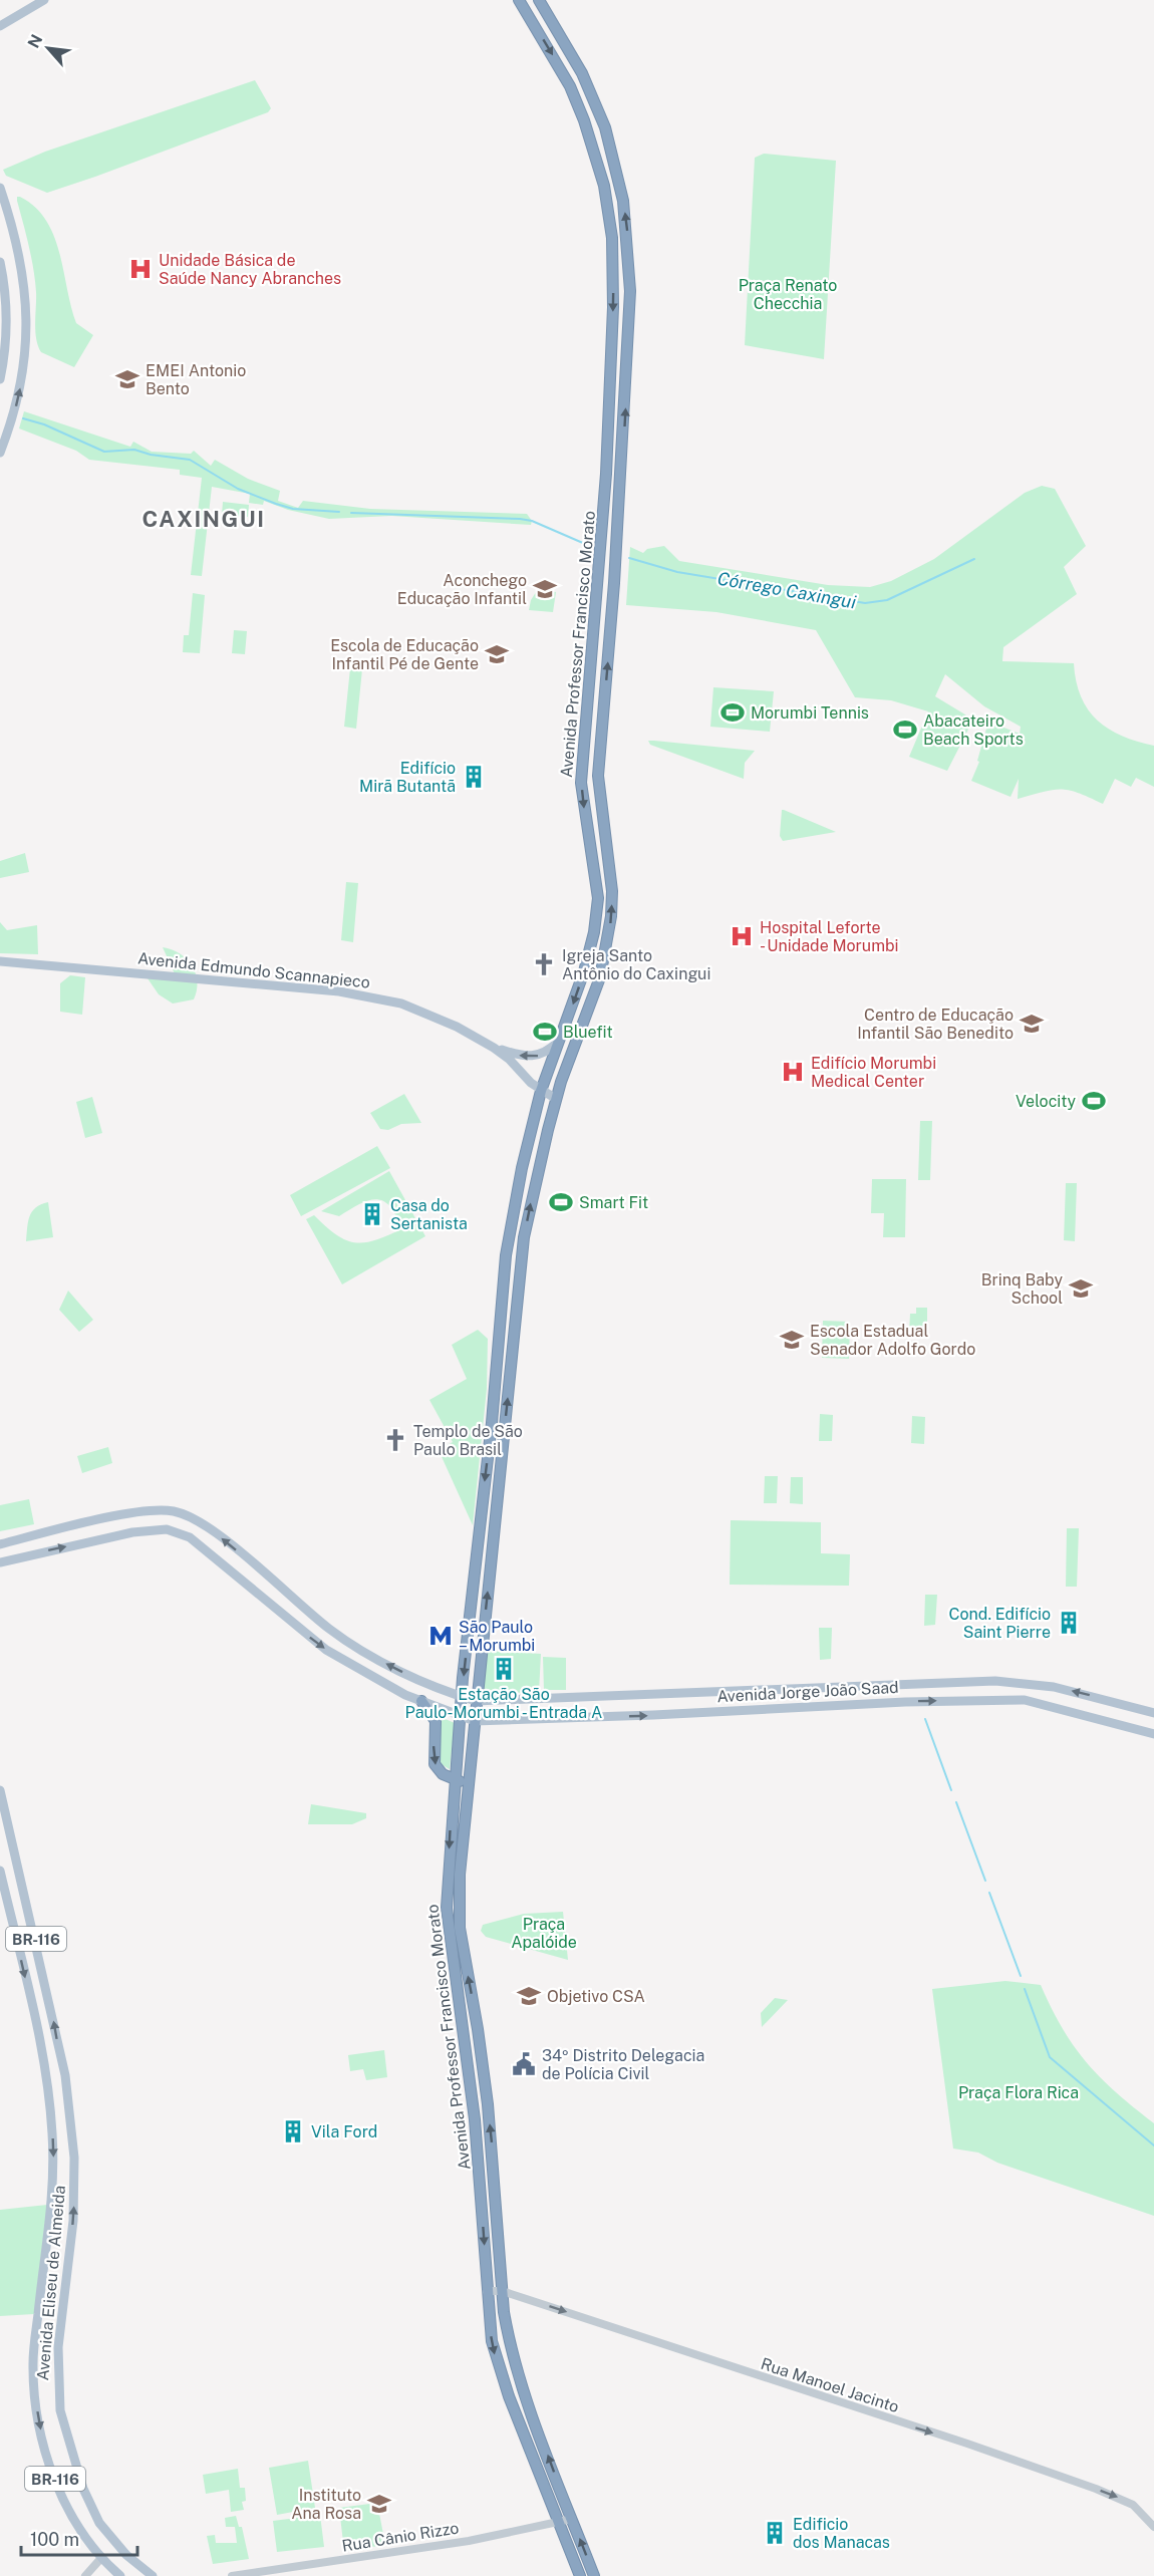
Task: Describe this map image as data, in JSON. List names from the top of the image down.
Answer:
{
  "streets": {
    "highway": ["Avenida Professor Francisco Morato"],
    "main road": [
      "Avenida Edmundo Scannapieco",
      "Avenida Jorge João Saad",
      "BR-116",
      "Avenida Eliseu de Almeida"
    ],
    "street": ["Rua Manoel Jacinto", "Rua Cânio Rizzo"]
  },
  "crossings": [
    ["Avenida Professor Francisco Morato", "Avenida Edmundo Scannapieco"],
    ["Avenida Professor Francisco Morato", "Avenida Jorge João Saad"],
    ["Avenida Professor Francisco Morato", "Rua Manoel Jacinto"],
    ["Avenida Professor Francisco Morato", "Rua Cânio Rizzo"]
  ],
  "one_way": ["Rua Manoel Jacinto"],
  "districts": ["CAXINGUI"],
  "water": ["Córrego Caxingui"],
  "parks": ["Praça Renato Checchia", "Praça Apalóide", "Praça Flora Rica"],
  "places": {
    "hospital": ["Unidade Básica de Saúde Nancy Abranches", "Hospital Leforte - Unidade Morumbi", "Edifício Morumbi Medical Center"],
    "school or university": [
      "EMEI Antonio Bento",
      "Aconchego Educação Infantil",
      "Escola de Educação Infantil Pé de Gente",
      "Centro de Educação Infantil São Benedito",
      "Brinq Baby School",
      "Escola Estadual Senador Adolfo Gordo",
      "Objetivo CSA",
      "Instituto Ana Rosa"
    ],
    "sports": [
      "Morumbi Tennis",
      "Abacateiro Beach Sports",
      "Bluefit",
      "Velocity",
      "Smart Fit"
    ],
    "building": [
      "Edifício Mirã Butantã",
      "Casa do Sertanista",
      "Cond. Edifício Saint Pierre",
      "Estação São Paulo-Morumbi - Entrada A",
      "Vila Ford",
      "Edificio dos Manacas"
    ],
    "church": ["Igreja Santo Antônio do Caxingui", "Templo de São Paulo Brasil"],
    "metro station": ["São Paulo – Morumbi"],
    "public building": ["34º Distrito Delegacia de Polícia Civil"]
  },
  "scale_bar": "100 m",
  "north": "top left"
}
